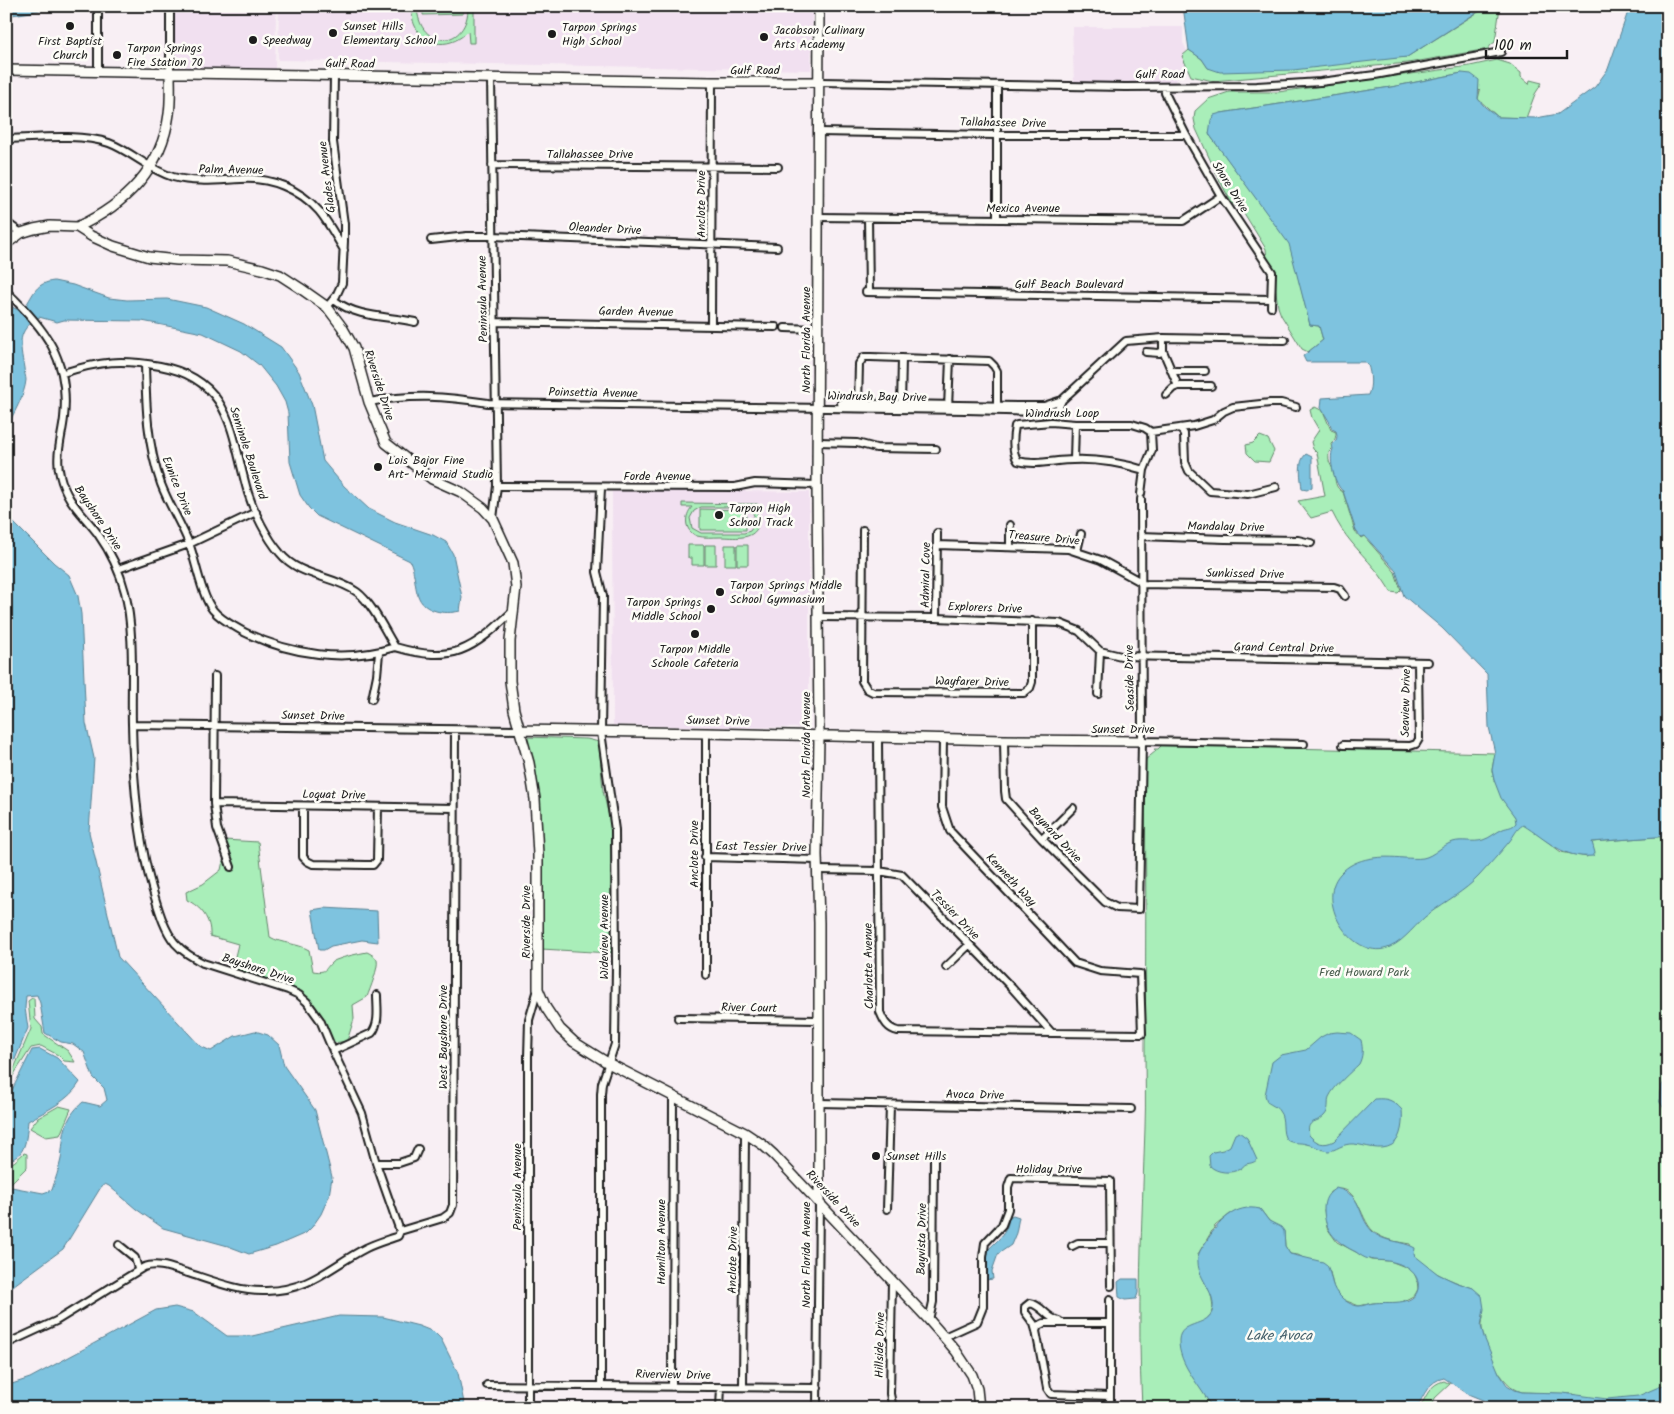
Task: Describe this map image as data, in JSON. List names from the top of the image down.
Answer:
{
  "streets": {
    "street": [
      "Gulf Road",
      "Tallahassee Drive",
      "Palm Avenue",
      "Glades Avenue",
      "Shore Drive",
      "Anclote Drive",
      "Mexico Avenue",
      "Oleander Drive",
      "Gulf Beach Boulevard",
      "Peninsula Avenue",
      "Garden Avenue",
      "North Florida Avenue",
      "Riverside Drive",
      "Poinsettia Avenue",
      "Windrush Bay Drive",
      "Windrush Loop",
      "Seminole Boulevard",
      "Forde Avenue",
      "Eunice Drive",
      "Bayshore Drive",
      "Mandalay Drive",
      "Treasure Drive",
      "Sunkissed Drive",
      "Admiral Cove",
      "Explorers Drive",
      "Grand Central Drive",
      "Seaside Drive",
      "Wayfarer Drive",
      "Seaview Drive",
      "Sunset Drive",
      "Loquat Drive",
      "Baynard Drive",
      "East Tessier Drive",
      "Kenneth Way",
      "Tessier Drive",
      "Wideview Avenue",
      "Charlotte Avenue",
      "River Court",
      "West Bayshore Drive",
      "Avoca Drive",
      "Holiday Drive",
      "Bayvista Drive",
      "Hamilton Avenue",
      "Hillside Drive",
      "Riverview Drive"
    ]
  },
  "crossings": [
    ["Gulf Road", "Glades Avenue"],
    ["Gulf Road", "Shore Drive"],
    ["Gulf Road", "Anclote Drive"],
    ["Gulf Road", "Peninsula Avenue"],
    ["Gulf Road", "North Florida Avenue"],
    ["Tallahassee Drive", "Shore Drive"],
    ["Tallahassee Drive", "Anclote Drive"],
    ["Tallahassee Drive", "Peninsula Avenue"],
    ["Tallahassee Drive", "North Florida Avenue"],
    ["Palm Avenue", "Glades Avenue"],
    ["Shore Drive", "Mexico Avenue"],
    ["Shore Drive", "Gulf Beach Boulevard"],
    ["Anclote Drive", "Oleander Drive"],
    ["Anclote Drive", "Garden Avenue"],
    ["Anclote Drive", "Riverside Drive"],
    ["Anclote Drive", "Sunset Drive"],
    ["Anclote Drive", "East Tessier Drive"],
    ["Anclote Drive", "Riverview Drive"],
    ["Mexico Avenue", "Gulf Beach Boulevard"],
    ["Mexico Avenue", "North Florida Avenue"],
    ["Oleander Drive", "Peninsula Avenue"],
    ["Peninsula Avenue", "Garden Avenue"],
    ["Peninsula Avenue", "Riverside Drive"],
    ["Peninsula Avenue", "Poinsettia Avenue"],
    ["Peninsula Avenue", "Forde Avenue"],
    ["Peninsula Avenue", "Riverview Drive"],
    ["North Florida Avenue", "Riverside Drive"],
    ["North Florida Avenue", "Poinsettia Avenue"],
    ["North Florida Avenue", "Windrush Bay Drive"],
    ["North Florida Avenue", "Forde Avenue"],
    ["North Florida Avenue", "Explorers Drive"],
    ["North Florida Avenue", "Sunset Drive"],
    ["North Florida Avenue", "East Tessier Drive"],
    ["North Florida Avenue", "Tessier Drive"],
    ["North Florida Avenue", "River Court"],
    ["North Florida Avenue", "Avoca Drive"],
    ["North Florida Avenue", "Riverview Drive"],
    ["Riverside Drive", "Poinsettia Avenue"],
    ["Riverside Drive", "Sunset Drive"],
    ["Riverside Drive", "Wideview Avenue"],
    ["Riverside Drive", "Holiday Drive"],
    ["Riverside Drive", "Bayvista Drive"],
    ["Riverside Drive", "Hamilton Avenue"],
    ["Riverside Drive", "Hillside Drive"],
    ["Poinsettia Avenue", "Windrush Bay Drive"],
    ["Windrush Loop", "Seaside Drive"],
    ["Seminole Boulevard", "Eunice Drive"],
    ["Seminole Boulevard", "Bayshore Drive"],
    ["Forde Avenue", "Wideview Avenue"],
    ["Bayshore Drive", "Sunset Drive"],
    ["Bayshore Drive", "West Bayshore Drive"],
    ["Mandalay Drive", "Seaside Drive"],
    ["Treasure Drive", "Sunkissed Drive"],
    ["Treasure Drive", "Admiral Cove"],
    ["Treasure Drive", "Seaside Drive"],
    ["Sunkissed Drive", "Seaside Drive"],
    ["Admiral Cove", "Explorers Drive"],
    ["Explorers Drive", "Wayfarer Drive"],
    ["Grand Central Drive", "Seaside Drive"],
    ["Grand Central Drive", "Seaview Drive"],
    ["Seaside Drive", "Sunset Drive"],
    ["Seaside Drive", "Baynard Drive"],
    ["Sunset Drive", "Baynard Drive"],
    ["Sunset Drive", "Kenneth Way"],
    ["Sunset Drive", "Wideview Avenue"],
    ["Sunset Drive", "Charlotte Avenue"],
    ["Sunset Drive", "West Bayshore Drive"],
    ["Loquat Drive", "West Bayshore Drive"],
    ["Kenneth Way", "Charlotte Avenue"],
    ["Tessier Drive", "Charlotte Avenue"],
    ["Wideview Avenue", "Riverview Drive"],
    ["Hamilton Avenue", "Riverview Drive"]
  ],
  "water": ["Lake Avoca"],
  "parks": ["Fred Howard Park"],
  "places": [
    "First Baptist Church",
    "Sunset Hills Elementary School",
    "Tarpon Springs High School",
    "Jacobson Culinary Arts Academy",
    "Speedway",
    "Tarpon Springs Fire Station 70",
    "Lois Bajor Fine Art- Mermaid Studio",
    "Tarpon High School Track",
    "Tarpon Springs Middle School Gymnasium",
    "Tarpon Springs Middle School",
    "Tarpon Middle Schoole Cafeteria",
    "Sunset Hills"
  ],
  "scale_bar": "100 m"
}
